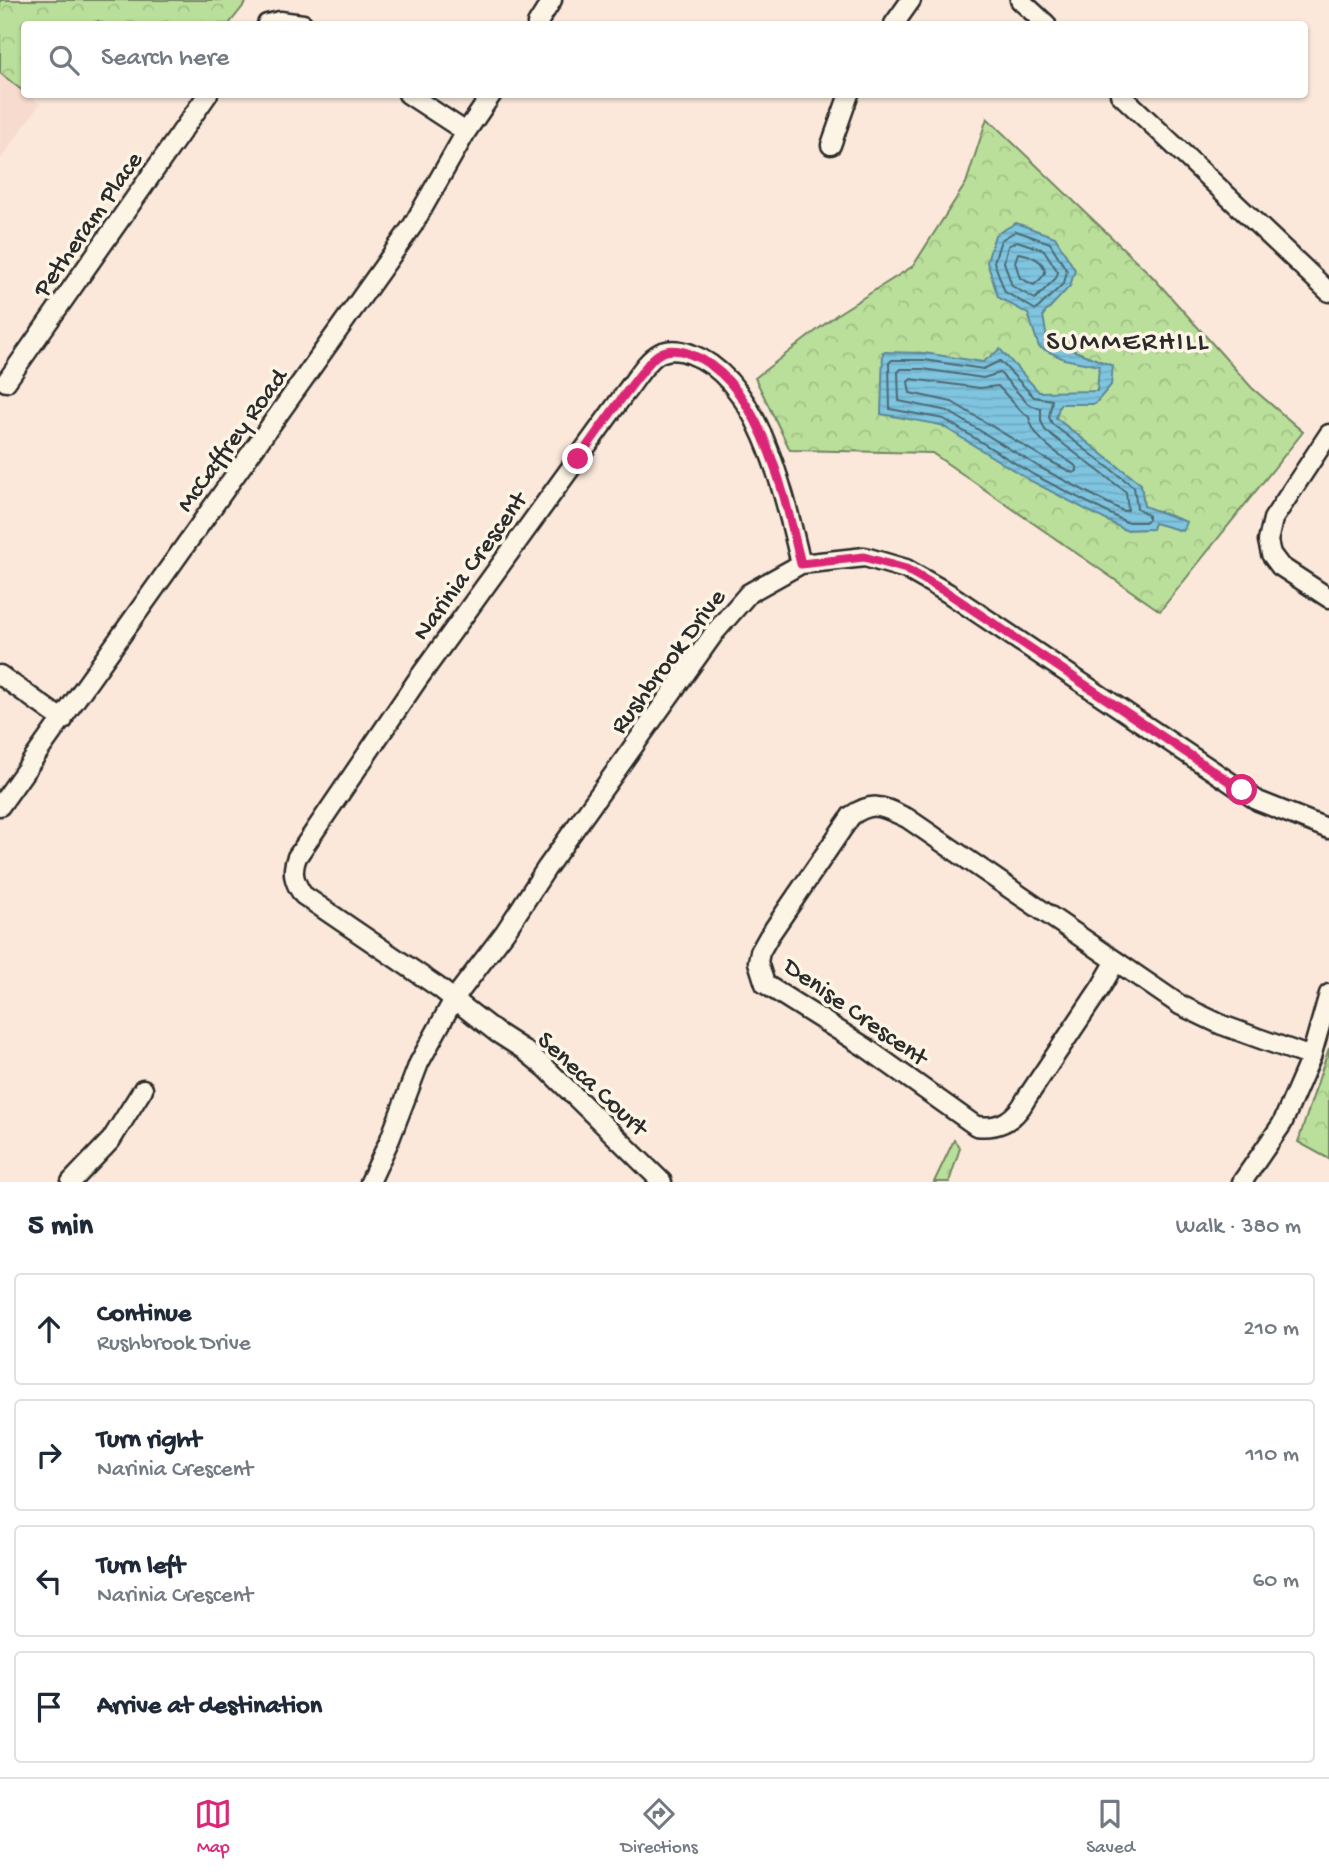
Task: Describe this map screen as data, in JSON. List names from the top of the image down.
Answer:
{
  "streets": {
    "street": [
      "Petheram Place",
      "McCaffrey Road",
      "Narinia Crescent",
      "Rushbrook Drive",
      "Denise Crescent",
      "Seneca Court"
    ]
  },
  "crossings": [
    ["Narinia Crescent", "Rushbrook Drive"],
    ["Narinia Crescent", "Seneca Court"],
    ["Rushbrook Drive", "Seneca Court"]
  ],
  "districts": ["SUMMERHILL"],
  "page": {
    "search": "Search here",
    "heading": ["5 min", "Walk · 380 m"],
    "list": [
      ["Continue", "Rushbrook Drive", "210 m"],
      ["Turn right", "Narinia Crescent", "110 m"],
      ["Turn left", "Narinia Crescent", "60 m"],
      "Arrive at destination"
    ],
    "nav": ["Map", "Directions", "Saved"]
  }
}
